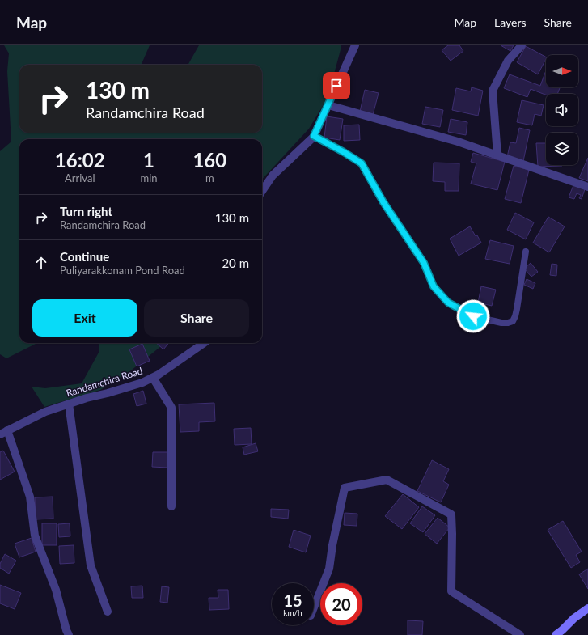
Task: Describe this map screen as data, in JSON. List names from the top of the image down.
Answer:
{
  "streets": {
    "street": ["Randamchira Road"]
  },
  "north": "right",
  "page": {
    "header": "Map",
    "nav": ["Map", "Layers", "Share"],
    "turn": ["130 m", "Randamchira Road"],
    "eta": [
      "16:02",
      "Arrival",
      "1",
      "min",
      "160",
      "m"
    ],
    "list": [
      {
        "name": "Turn right",
        "note": "Randamchira Road",
        "value": "130 m"
      },
      {
        "name": "Continue",
        "note": "Puliyarakkonam Pond Road",
        "value": "20 m"
      }
    ],
    "buttons": ["Exit", "Share"],
    "speed": "15 km/h",
    "limit": "20"
  }
}
